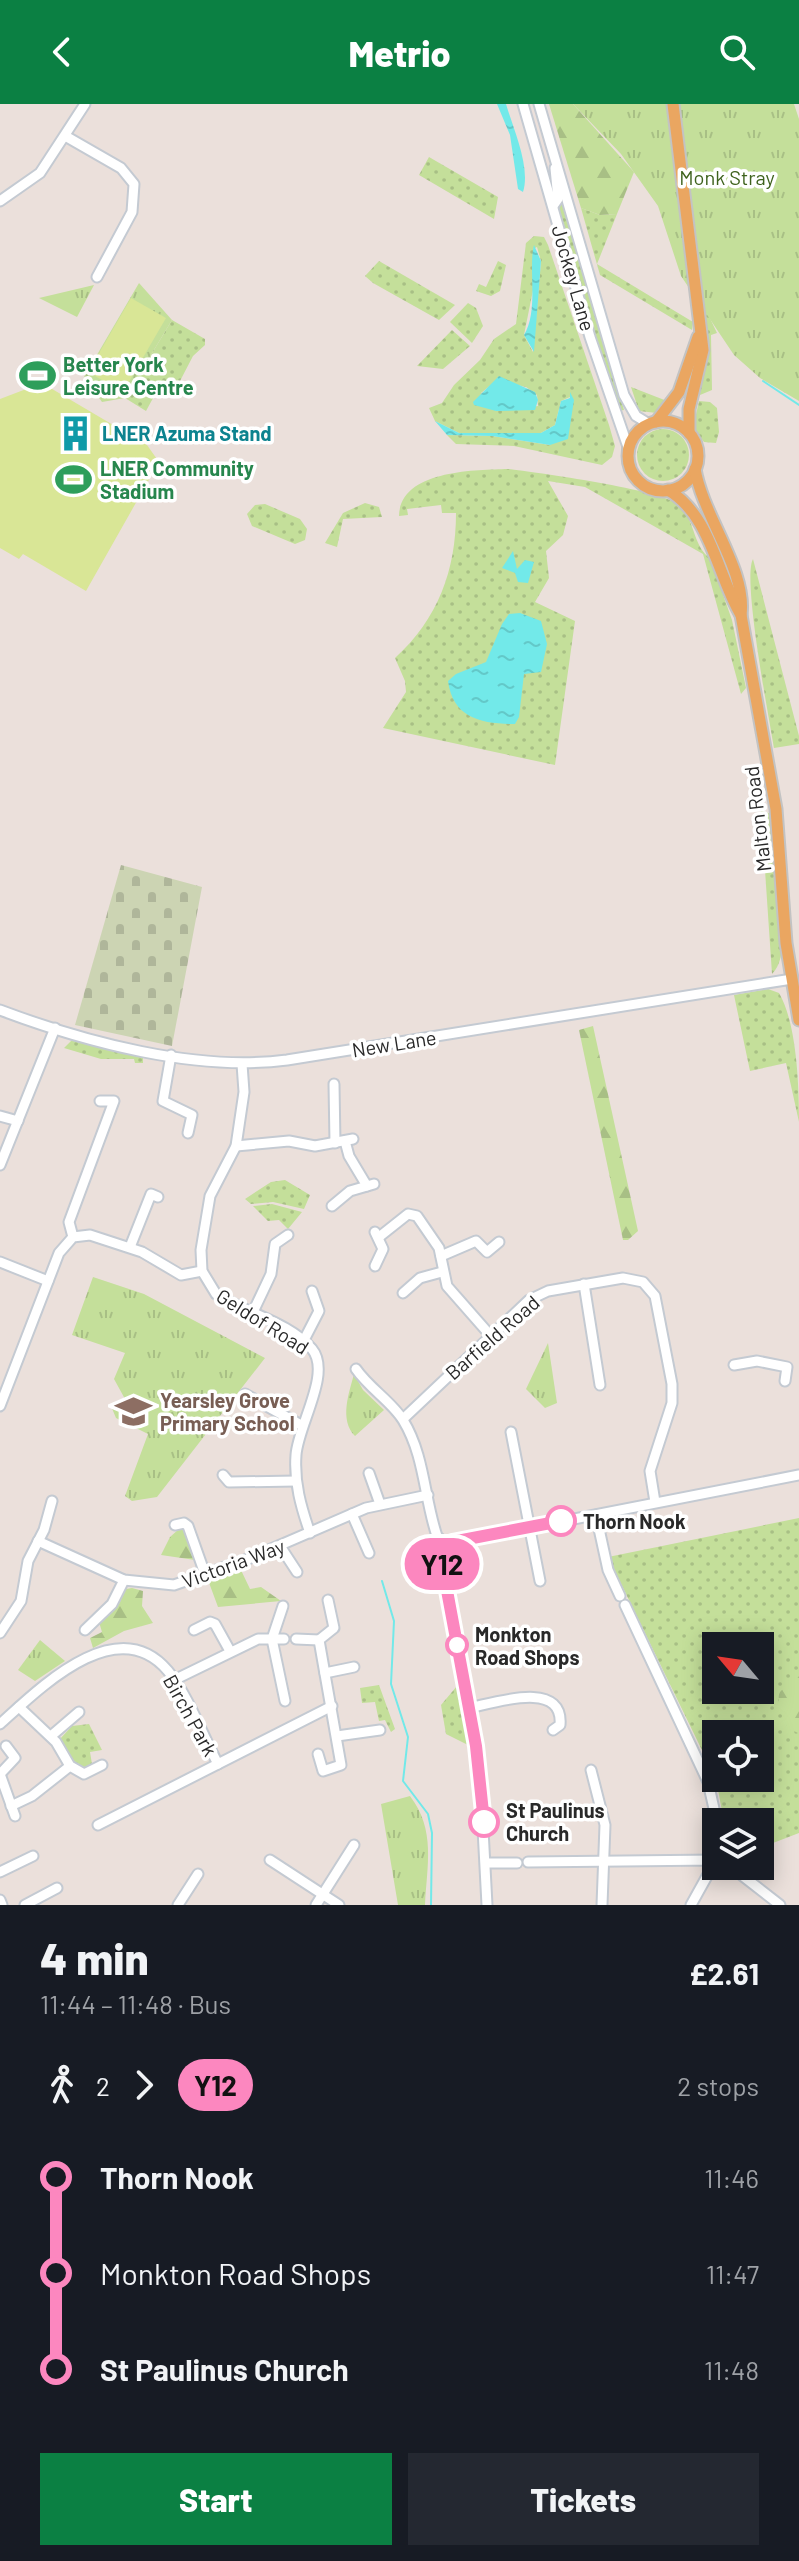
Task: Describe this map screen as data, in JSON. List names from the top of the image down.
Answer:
{
  "streets": {
    "main road": ["Malton Road"],
    "street": [
      "Jockey Lane",
      "New Lane",
      "Geldof Road",
      "Barfield Road",
      "Victoria Way",
      "Birch Park"
    ]
  },
  "crossings": [
    ["Jockey Lane", "Malton Road"],
    ["Malton Road", "New Lane"],
    ["New Lane", "Geldof Road"],
    ["Geldof Road", "Victoria Way"]
  ],
  "parks": ["Monk Stray"],
  "places": {
    "sports": ["Better York Leisure Centre", "LNER Community Stadium"],
    "building": ["LNER Azuma Stand"],
    "school or university": ["Yearsley Grove Primary School"],
    "other": ["Thorn Nook", "Monkton Road Shops", "St Paulinus Church"]
  },
  "lines": ["bus line Y12"],
  "north": "top left",
  "page": {
    "header": "Metrio",
    "on_map": "Y12",
    "heading": ["4 min", "11:44 – 11:48 · Bus", "£2.61"],
    "legs": ["2", "Y12", "2 stops"],
    "list": [
      {
        "name": "Thorn Nook",
        "value": "11:46"
      },
      {
        "name": "Monkton Road Shops",
        "value": "11:47"
      },
      {
        "name": "St Paulinus Church",
        "value": "11:48"
      }
    ],
    "buttons": ["Start", "Tickets"]
  }
}
